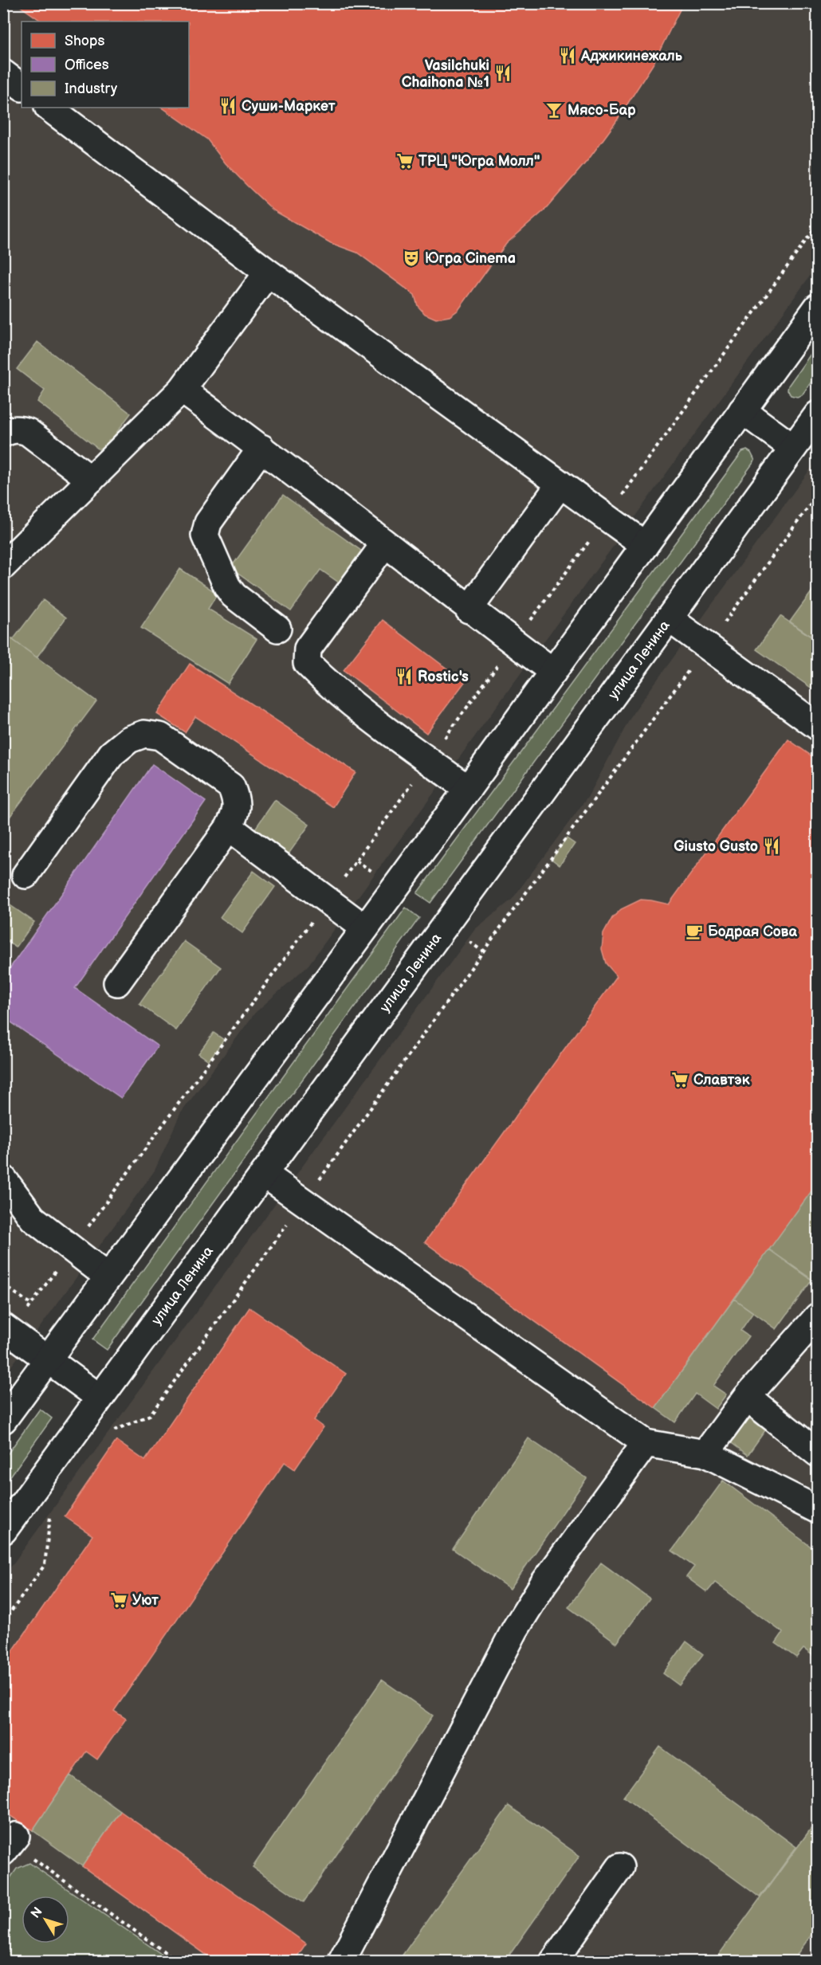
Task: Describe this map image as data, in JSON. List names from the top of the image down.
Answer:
{
  "streets": {
    "main road": ["улица Ленина"]
  },
  "places": {
    "restaurant": [
      "Аджикинежаль",
      "Vasilchuki Chaihona №1",
      "Суши-Маркет",
      "Rostic's",
      "Giusto Gusto"
    ],
    "bar": ["Мясо-Бар"],
    "supermarket": ["ТРЦ \"Югра Молл\"", "Славтэк", "Уют"],
    "theatre": ["Югра Cinema"],
    "cafe": ["Бодрая Сова"]
  },
  "legend": ["Shops", "Offices", "Industry"],
  "north": "top left"
}
